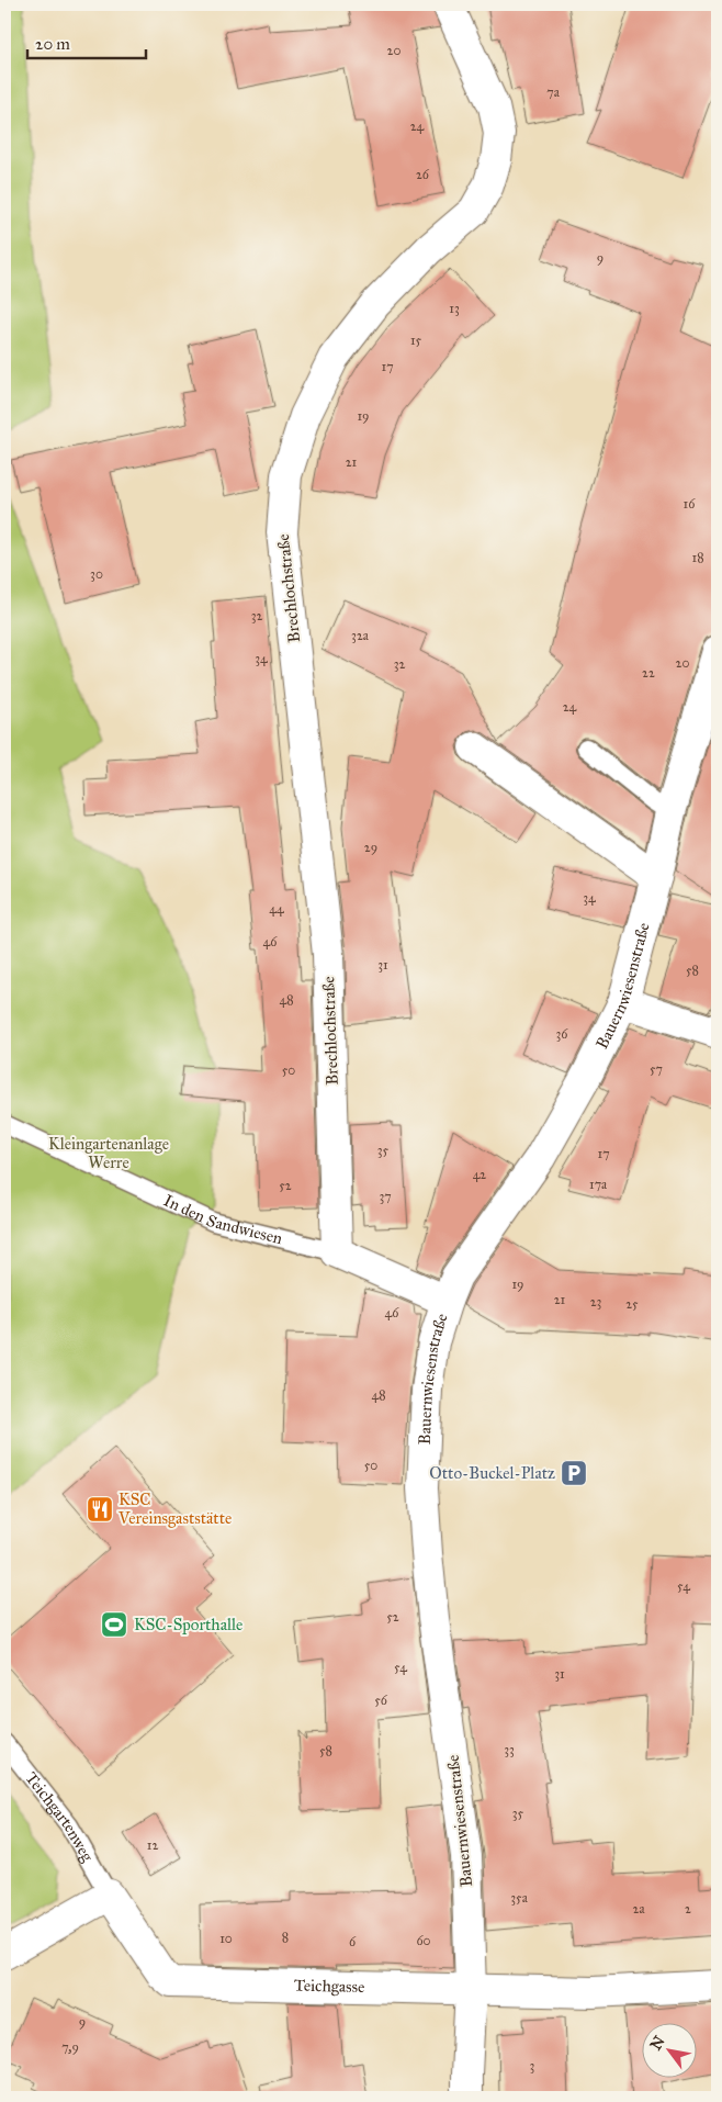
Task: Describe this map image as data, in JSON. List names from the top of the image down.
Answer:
{
  "streets": {
    "street": [
      "Brechlochstraße",
      "Bauernwiesenstraße",
      "In den Sandwiesen",
      "Teichgasse"
    ],
    "lane": ["Teichgartenweg"]
  },
  "crossings": [
    ["Brechlochstraße", "In den Sandwiesen"],
    ["Bauernwiesenstraße", "In den Sandwiesen"],
    ["Bauernwiesenstraße", "Teichgasse"],
    ["Teichgartenweg", "Teichgasse"]
  ],
  "parks": ["Kleingartenanlage Werre"],
  "places": {
    "parking": ["Otto-Buckel-Platz"],
    "restaurant": ["KSC Vereinsgaststätte"],
    "sports": ["KSC-Sporthalle"]
  },
  "house_numbers": [
    "20",
    "7a",
    "24",
    "26",
    "9",
    "13",
    "15",
    "17",
    "19",
    "21",
    "16",
    "18",
    "30",
    "32",
    "32a",
    "34",
    "20",
    "32",
    "22",
    "24",
    "29",
    "34",
    "44",
    "46",
    "31",
    "58",
    "48",
    "36",
    "57",
    "50",
    "35",
    "17",
    "42",
    "17a",
    "52",
    "37",
    "19",
    "21",
    "23",
    "25",
    "46",
    "48",
    "50",
    "54",
    "52",
    "54",
    "31",
    "56",
    "33",
    "58",
    "35",
    "12",
    "35a",
    "2a",
    "2",
    "8",
    "10",
    "60",
    "6",
    "9",
    "7,9",
    "3"
  ],
  "scale_bar": "20 m",
  "north": "top left"
}
